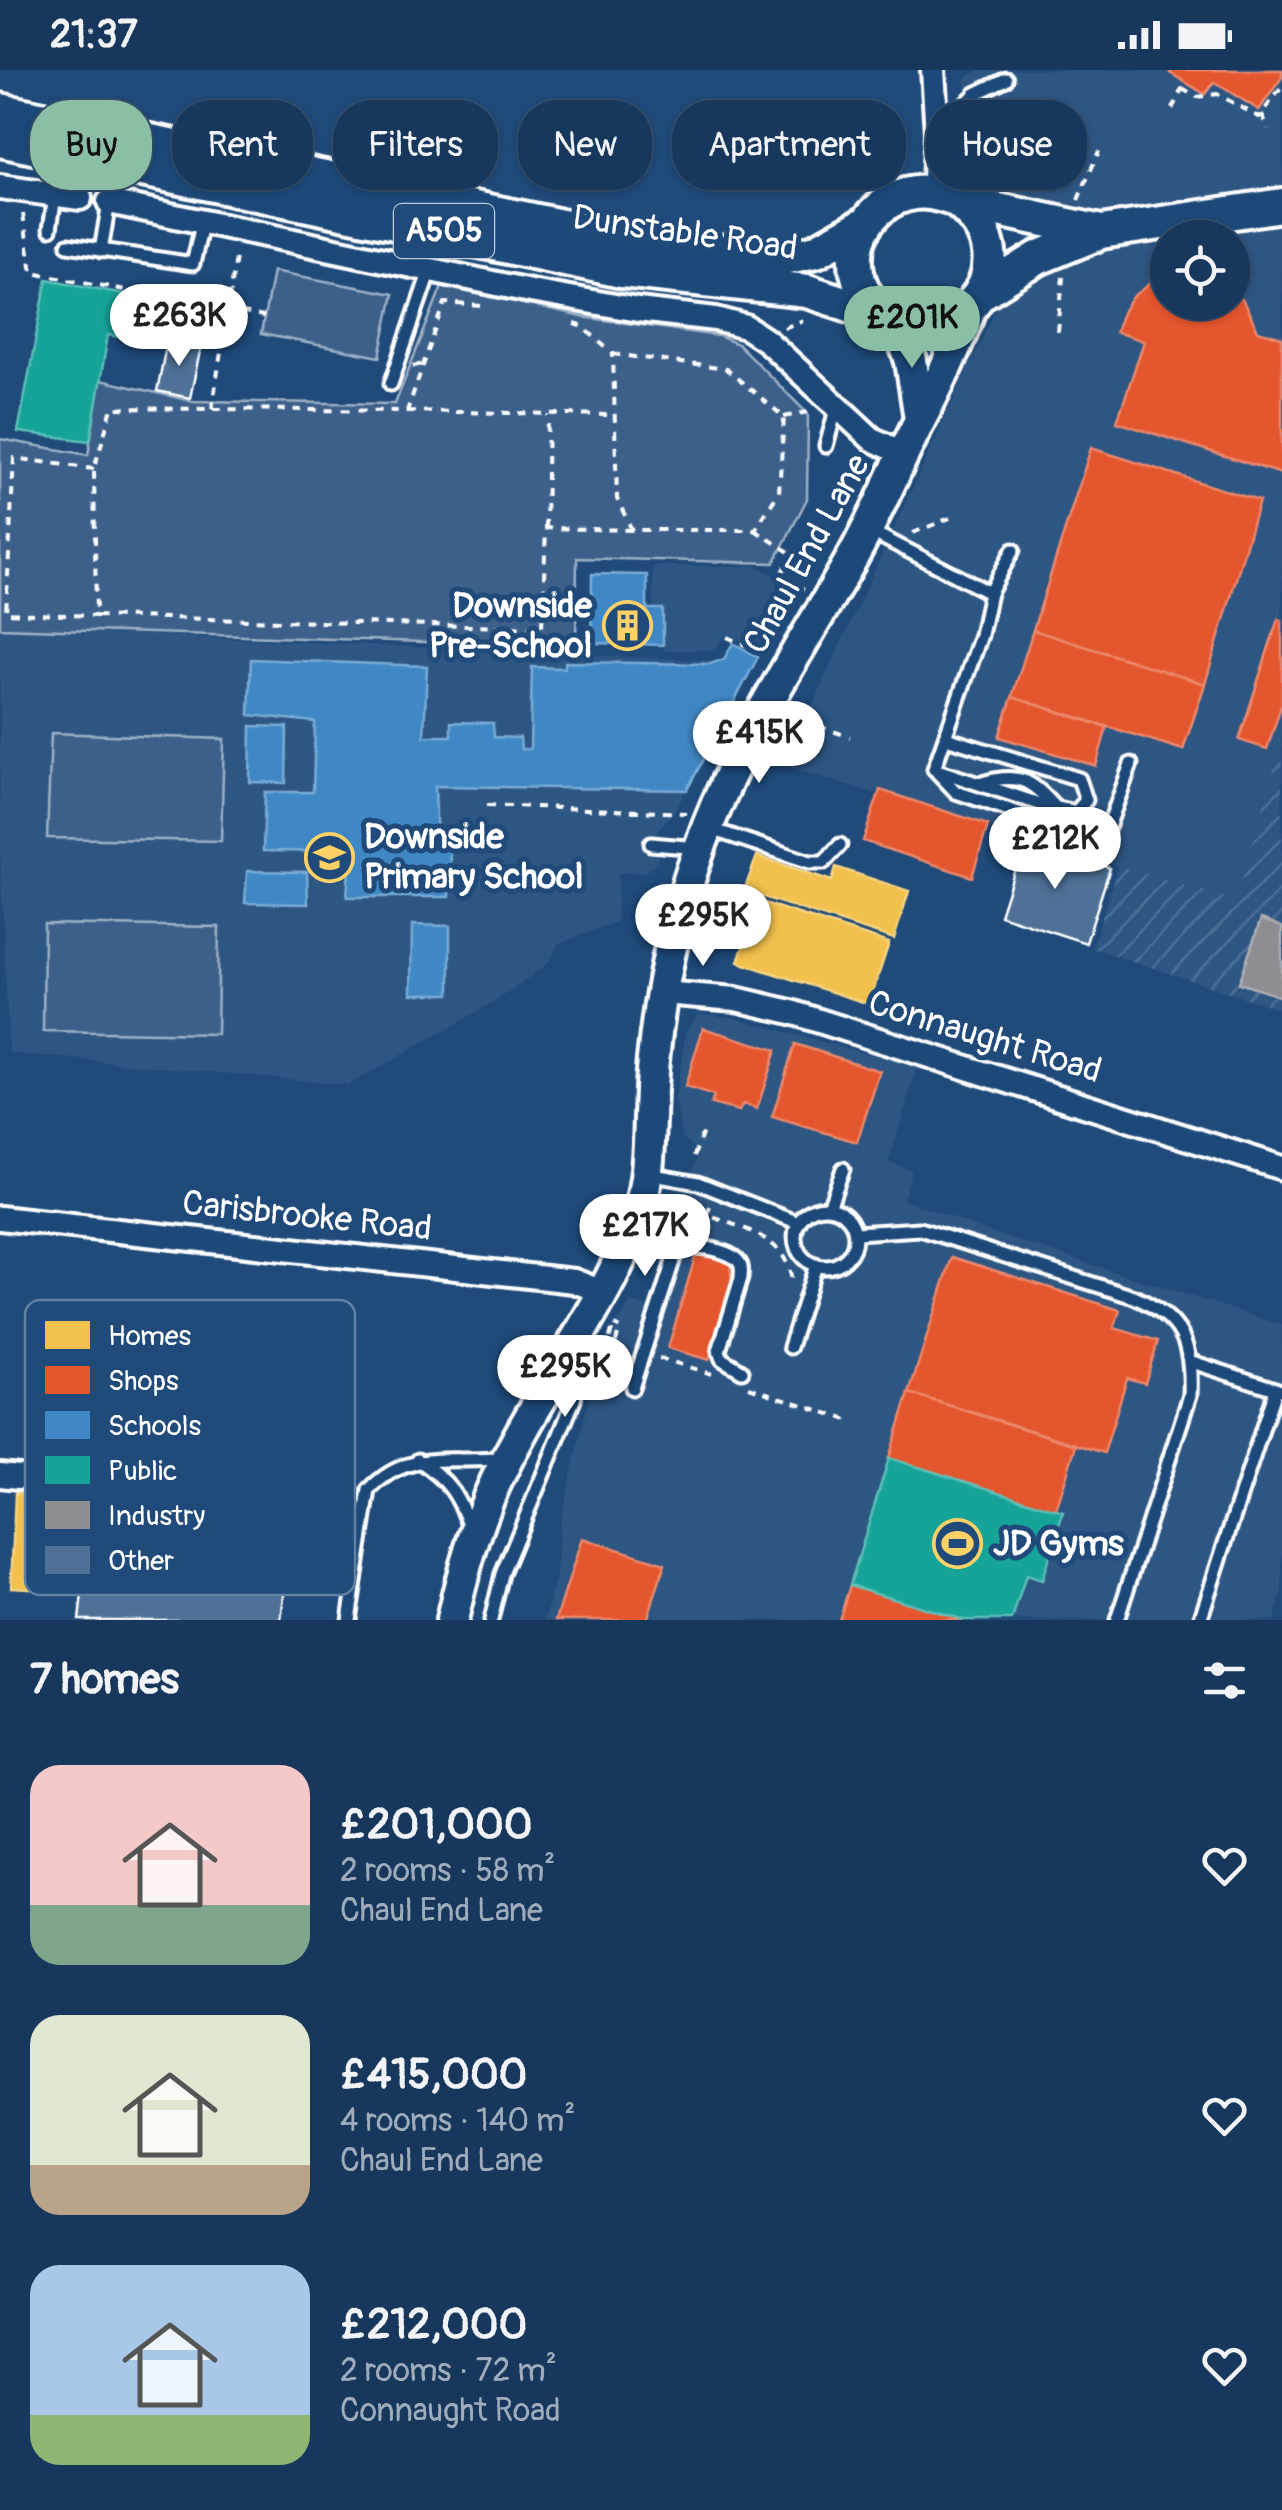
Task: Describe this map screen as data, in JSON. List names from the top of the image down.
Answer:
{
  "streets": {
    "main road": ["A505", "Dunstable Road"],
    "street": ["Chaul End Lane", "Connaught Road", "Carisbrooke Road"]
  },
  "crossings": [
    ["Dunstable Road", "Chaul End Lane"],
    ["Chaul End Lane", "Connaught Road"],
    ["Chaul End Lane", "Carisbrooke Road"]
  ],
  "places": {
    "building": ["Downside Pre-School"],
    "school or university": ["Downside Primary School"],
    "sports": ["JD Gyms"]
  },
  "legend": [
    "Homes",
    "Shops",
    "Schools",
    "Public",
    "Industry",
    "Other"
  ],
  "page": {
    "status": "21:37",
    "chip": [
      "Buy",
      "Rent",
      "Filters",
      "New",
      "Apartment",
      "House"
    ],
    "price": [
      "£263K",
      "£201K",
      "£415K",
      "£212K",
      "£295K",
      "£217K",
      "£295K"
    ],
    "heading": "7 homes",
    "list": [
      {
        "name": "£201,000",
        "note": "2 rooms · 58 m² · Chaul End Lane"
      },
      {
        "name": "£415,000",
        "note": "4 rooms · 140 m² · Chaul End Lane"
      },
      {
        "name": "£212,000",
        "note": "2 rooms · 72 m² · Connaught Road"
      }
    ]
  }
}
